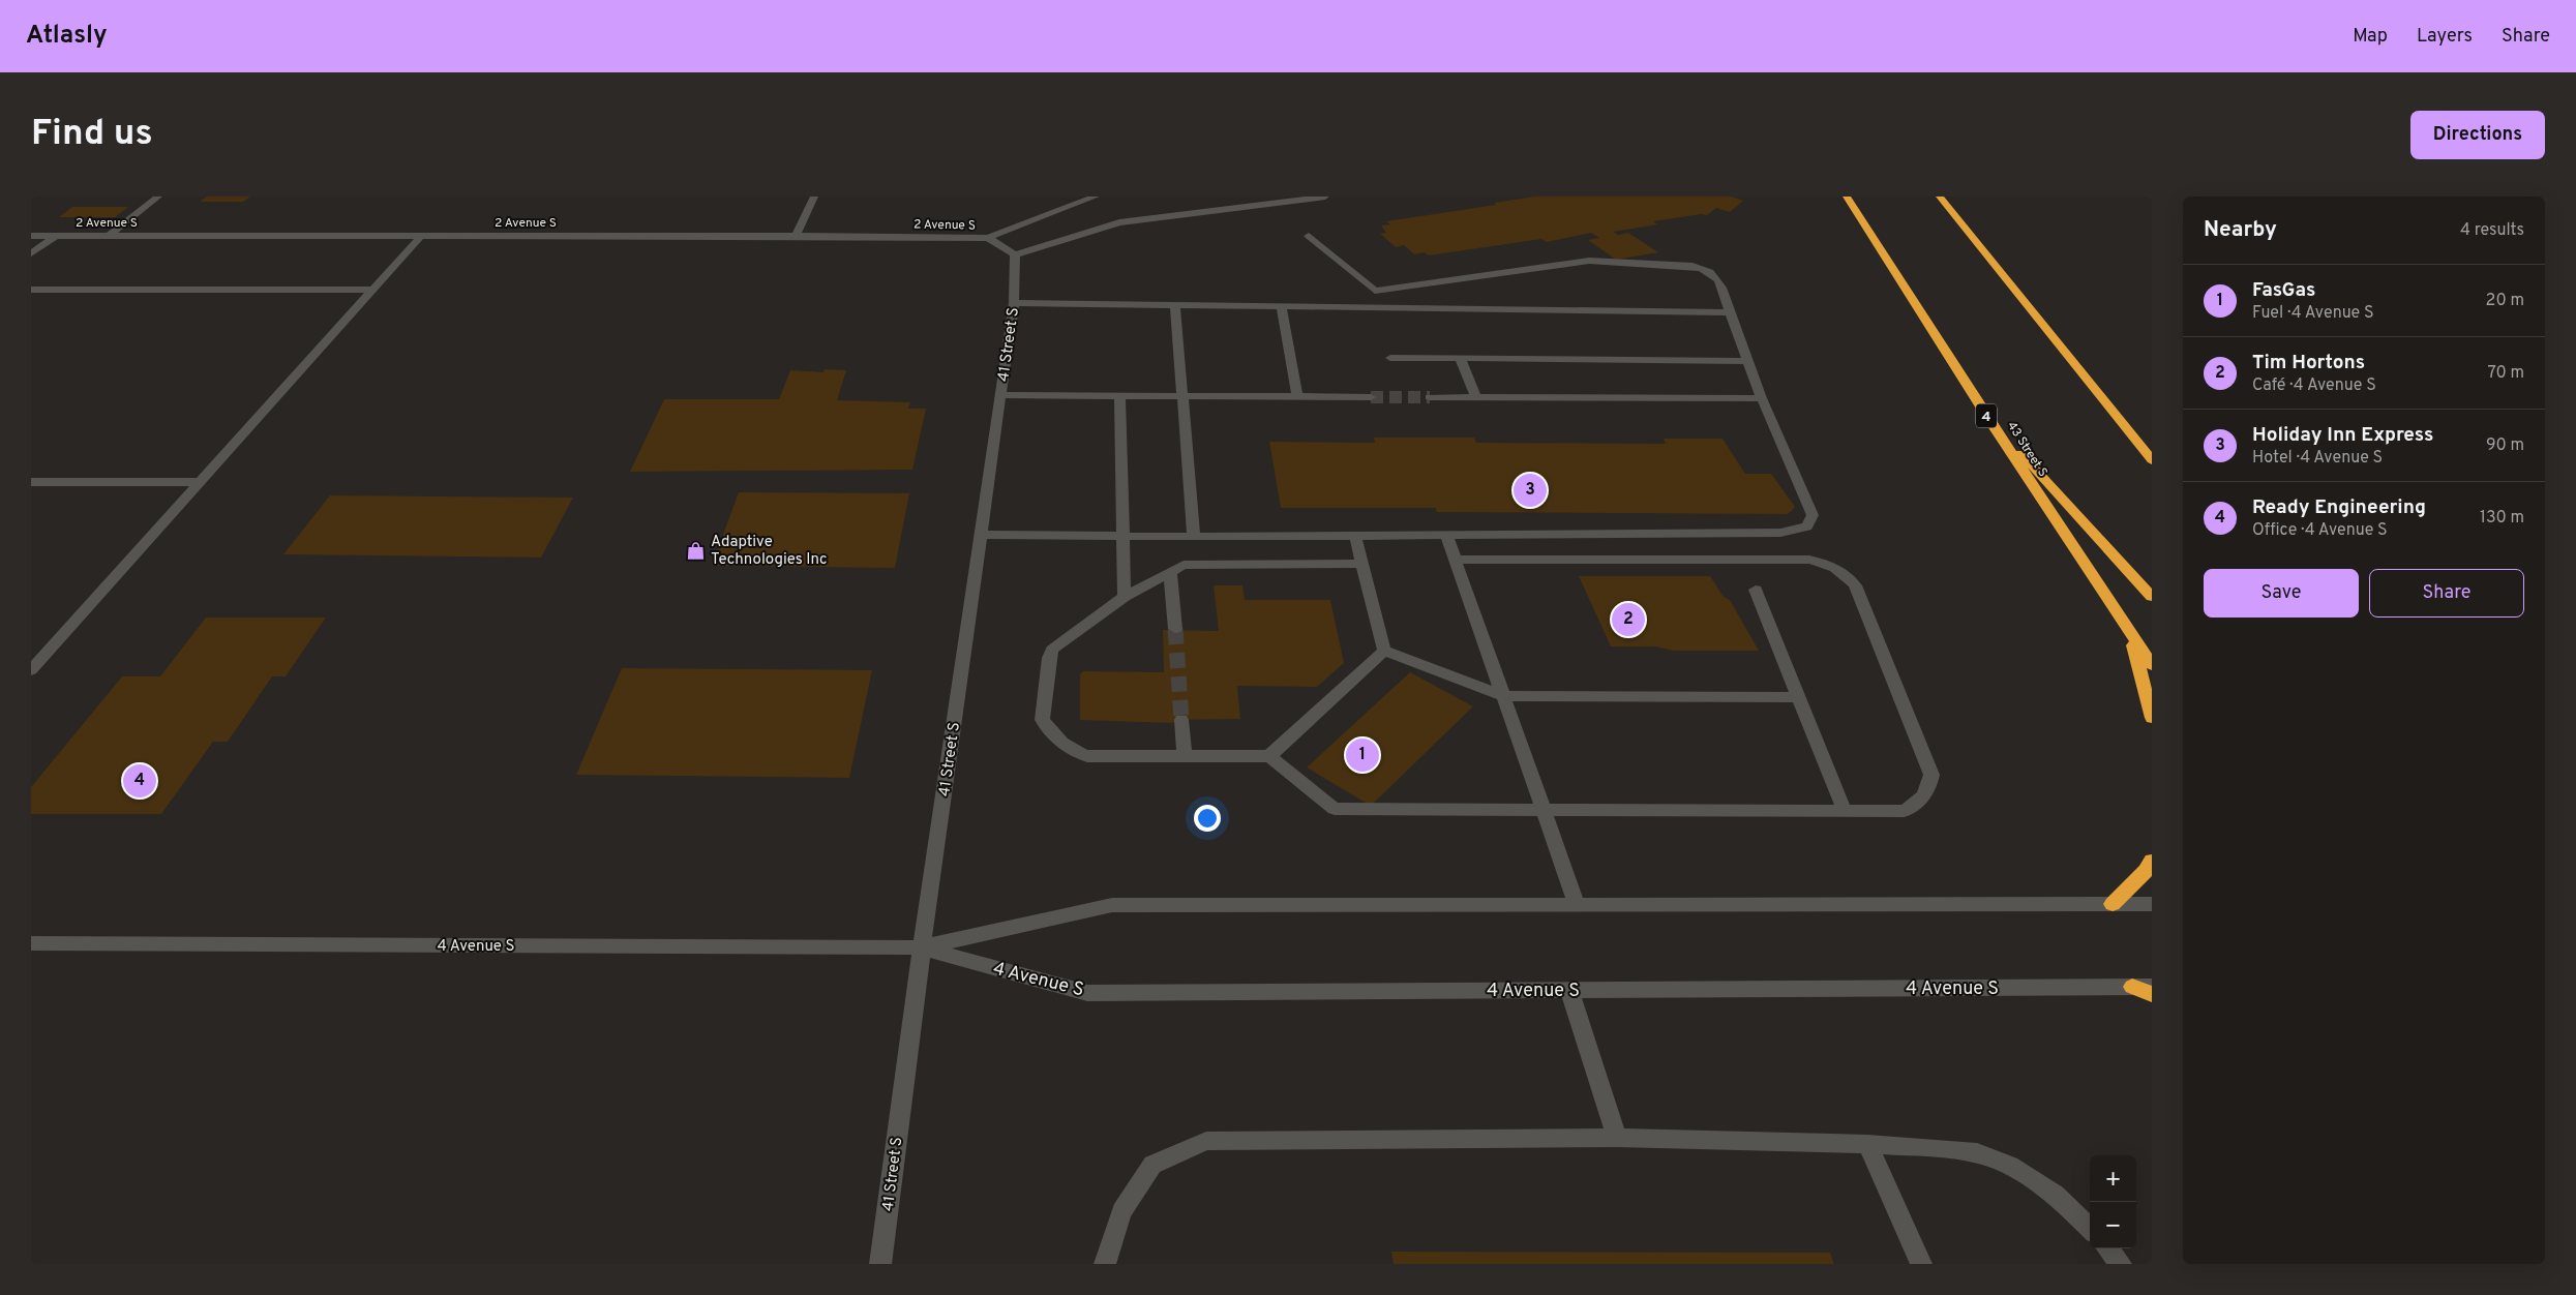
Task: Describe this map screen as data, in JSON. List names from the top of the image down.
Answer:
{
  "streets": {
    "highway": ["4", "43 Street S"],
    "street": ["2 Avenue S", "41 Street S", "4 Avenue S"]
  },
  "crossings": [
    ["2 Avenue S", "41 Street S"],
    ["41 Street S", "4 Avenue S"]
  ],
  "places": {
    "shop": ["Adaptive Technologies Inc"]
  },
  "page": {
    "header": "Atlasly",
    "nav": ["Map", "Layers", "Share"],
    "buttons": [
      "Directions",
      ["Save", "Share"]
    ],
    "title": "Find us",
    "heading": ["Nearby", "4 results"],
    "list": [
      {
        "mark": "1",
        "name": "FasGas",
        "note": "Fuel · 4 Avenue S",
        "value": "20 m"
      },
      {
        "mark": "2",
        "name": "Tim Hortons",
        "note": "Café · 4 Avenue S",
        "value": "70 m"
      },
      {
        "mark": "3",
        "name": "Holiday Inn Express",
        "note": "Hotel · 4 Avenue S",
        "value": "90 m"
      },
      {
        "mark": "4",
        "name": "Ready Engineering",
        "note": "Office · 4 Avenue S",
        "value": "130 m"
      }
    ],
    "pins": [
      "3",
      "2",
      "1",
      "4"
    ],
    "map_buttons": ["+", "−"]
  }
}
